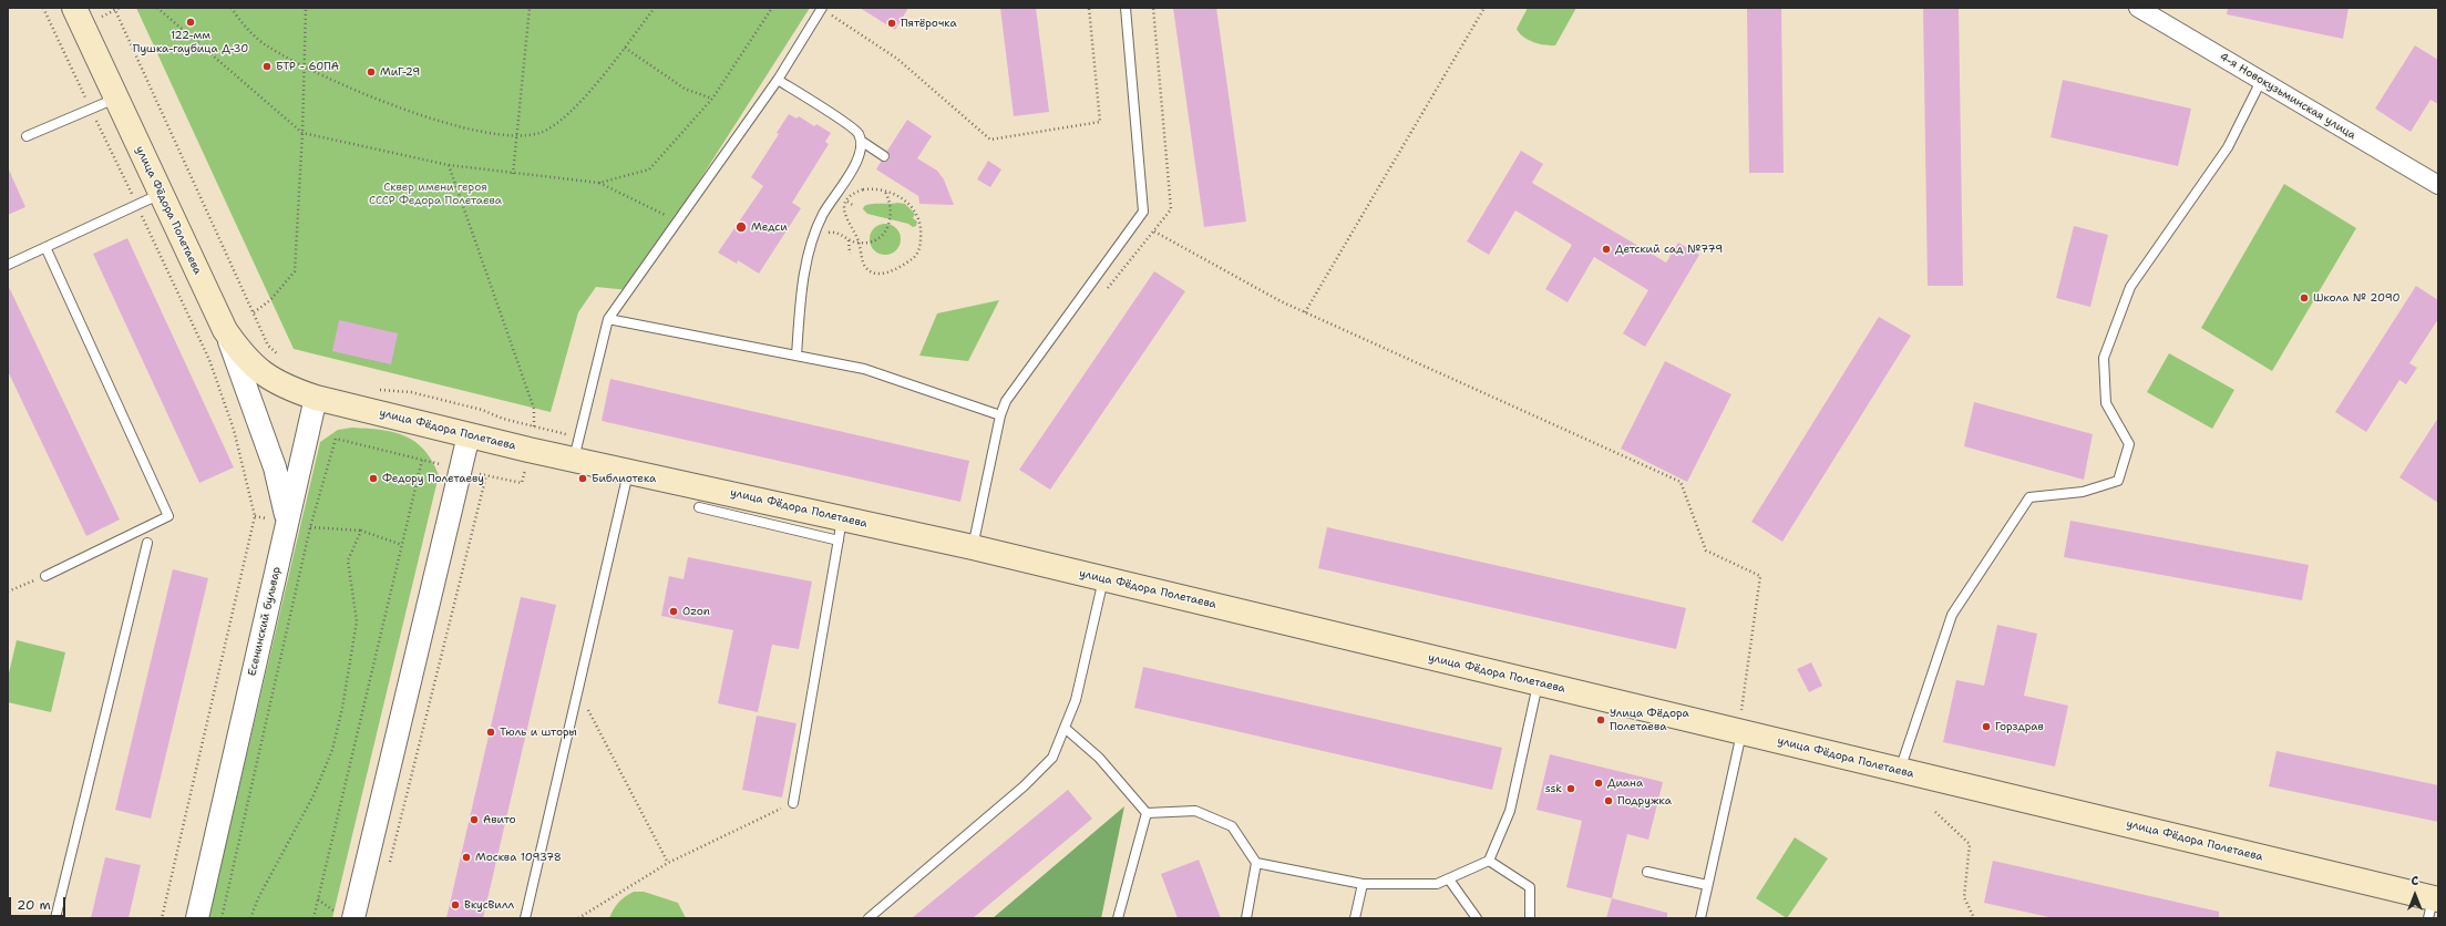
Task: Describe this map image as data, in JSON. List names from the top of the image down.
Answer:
{
  "streets": {
    "main road": ["улица Фёдора Полетаева"],
    "street": ["4-я Новокузьминская улица", "Есенинский бульвар"]
  },
  "crossings": [
    ["улица Фёдора Полетаева", "Есенинский бульвар"]
  ],
  "parks": ["Сквер имени героя СССР Федора Полетаева"],
  "places": [
    "122-мм Пушка-гаубица Д-30",
    "Пятёрочка",
    "БТР - 60ПА",
    "МиГ-29",
    "Медси",
    "Детский сад №779",
    "Школа № 2090",
    "Федору Полетаеву",
    "Библиотека",
    "Ozon",
    "Улица Фёдора Полетаева",
    "Горздрав",
    "Тюль и шторы",
    "Диана",
    "ssk",
    "Подружка",
    "Авито",
    "Москва 109378",
    "ВкусВилл"
  ],
  "scale_bar": "20 m",
  "north": "top"
}
